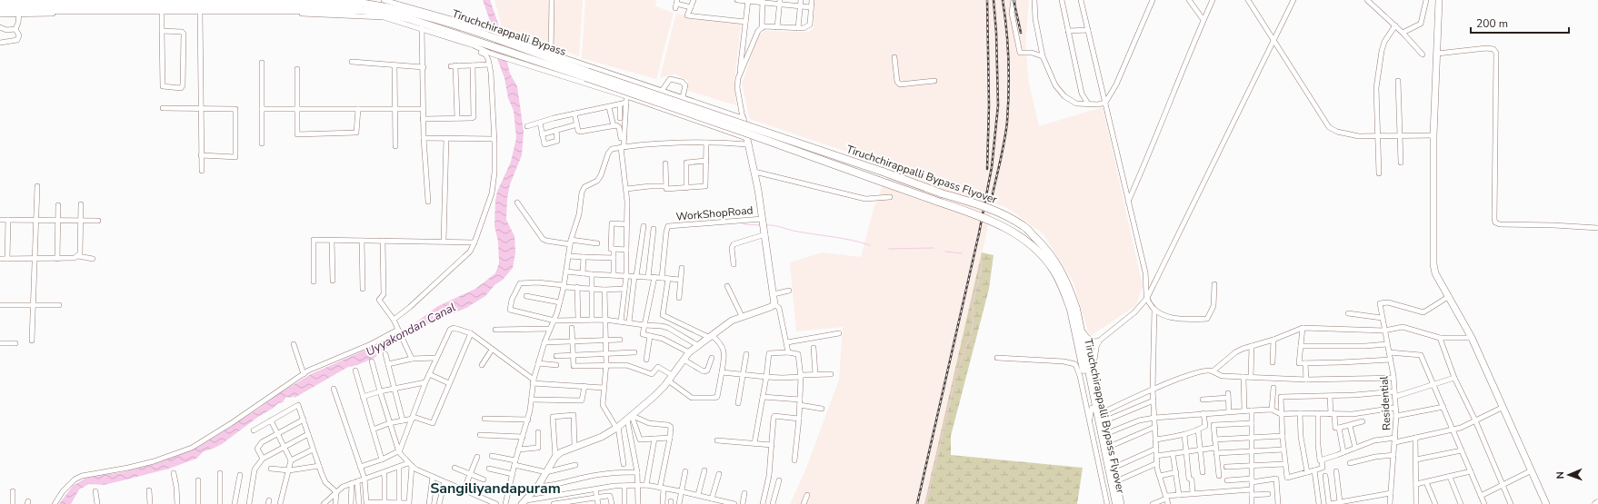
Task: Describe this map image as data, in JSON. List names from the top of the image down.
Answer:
{
  "streets": {
    "highway": ["Tiruchchirappalli Bypass", "Tiruchchirappalli Bypass Flyover"],
    "street": ["WorkShopRoad", "Residential"]
  },
  "crossings": [
    ["Tiruchchirappalli Bypass", "Tiruchchirappalli Bypass Flyover"]
  ],
  "districts": ["Sangiliyandapuram"],
  "water": ["Uyyakondan Canal"],
  "scale_bar": "200 m",
  "north": "left"
}
